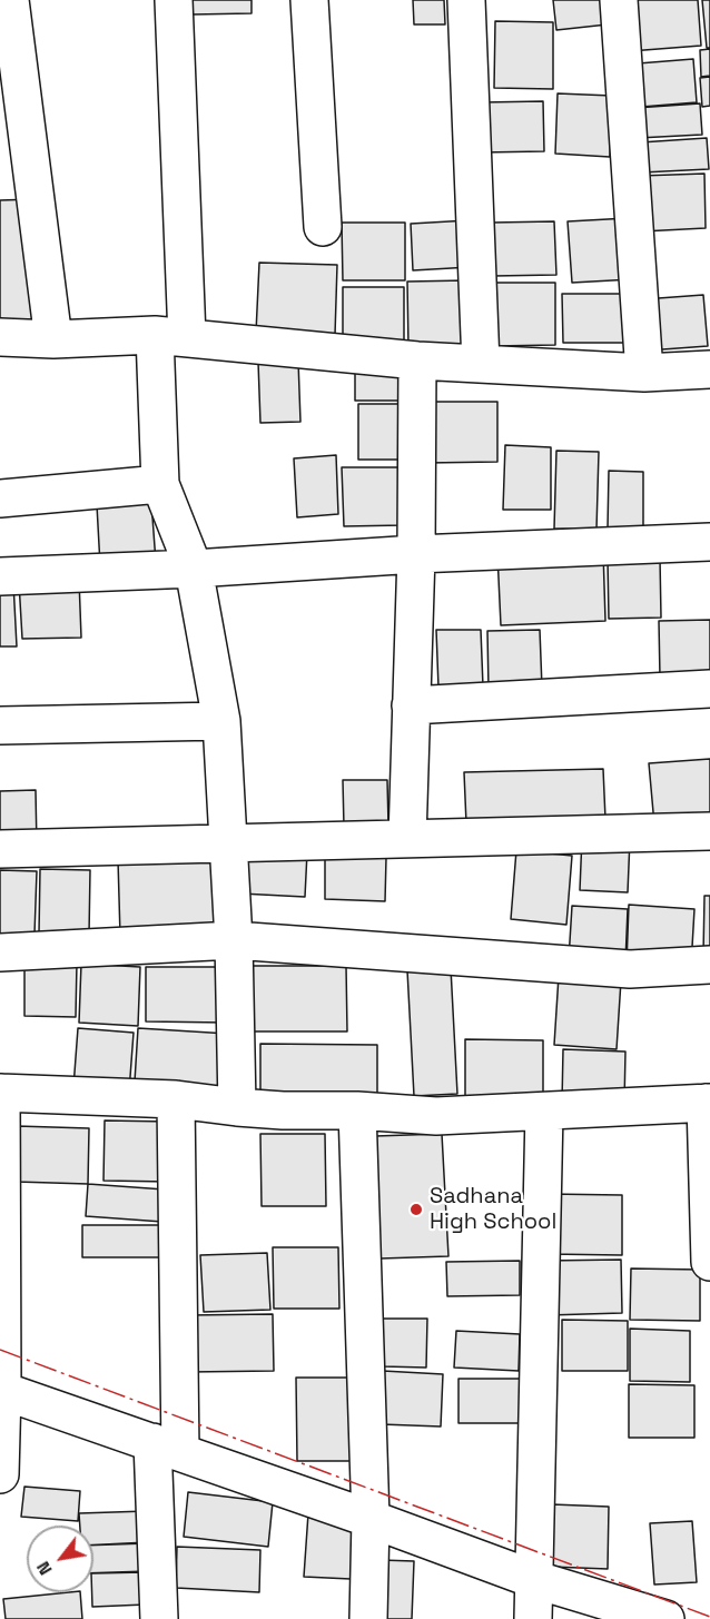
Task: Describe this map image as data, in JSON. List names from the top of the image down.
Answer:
{
  "places": ["Sadhana High School"],
  "north": "bottom left"
}
